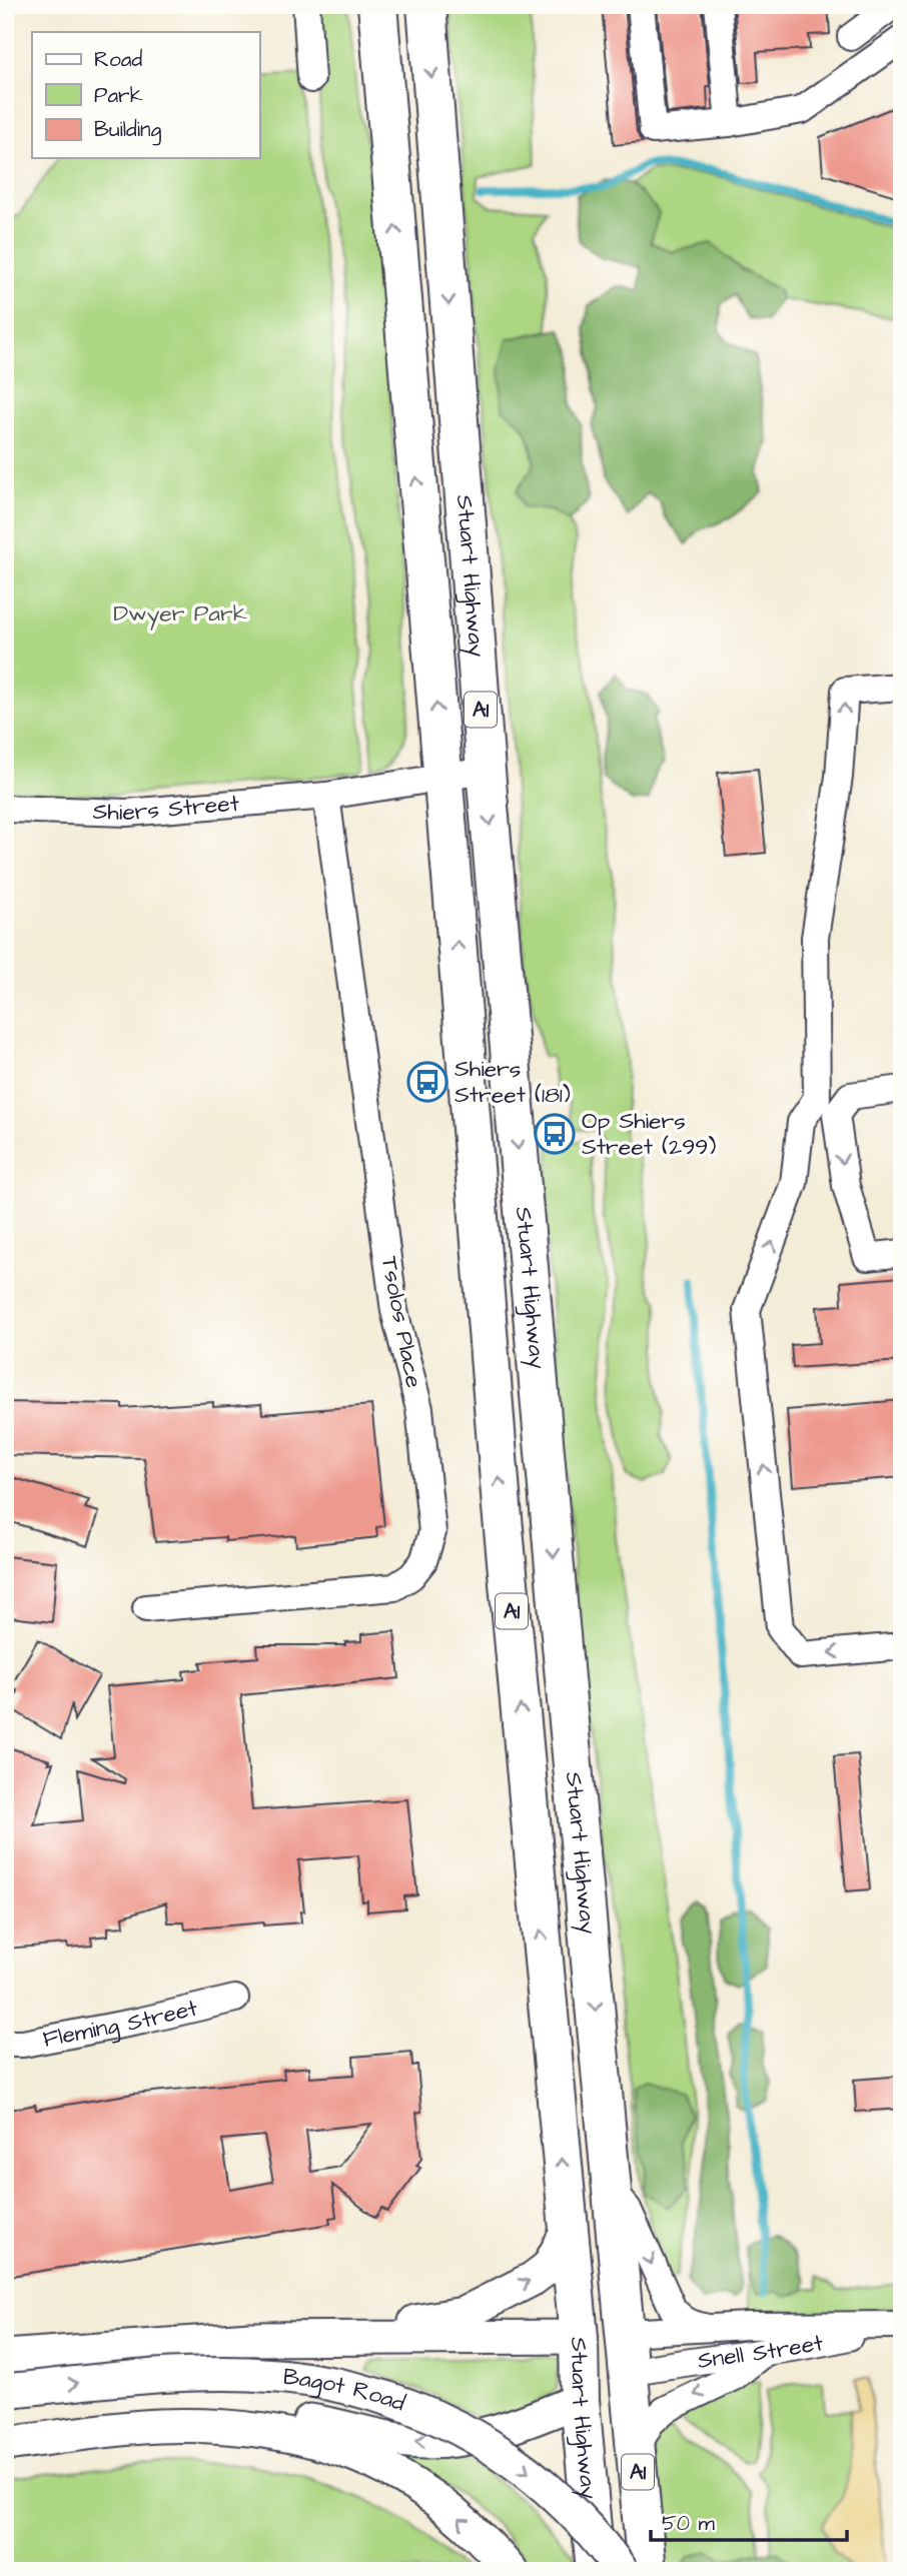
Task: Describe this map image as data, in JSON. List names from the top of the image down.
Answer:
{
  "streets": {
    "highway": ["Stuart Highway", "A1"],
    "main road": ["Bagot Road"],
    "street": [
      "Shiers Street",
      "Tsolos Place",
      "Fleming Street",
      "Snell Street"
    ]
  },
  "crossings": [
    ["Stuart Highway", "Shiers Street"],
    ["Stuart Highway", "Snell Street"],
    ["Stuart Highway", "Bagot Road"],
    ["Shiers Street", "Tsolos Place"]
  ],
  "parks": ["Dwyer Park"],
  "places": {
    "bus stop": ["Shiers Street (181)", "Op Shiers Street (299)"]
  },
  "legend": ["Road", "Park", "Building"],
  "scale_bar": "50 m"
}
